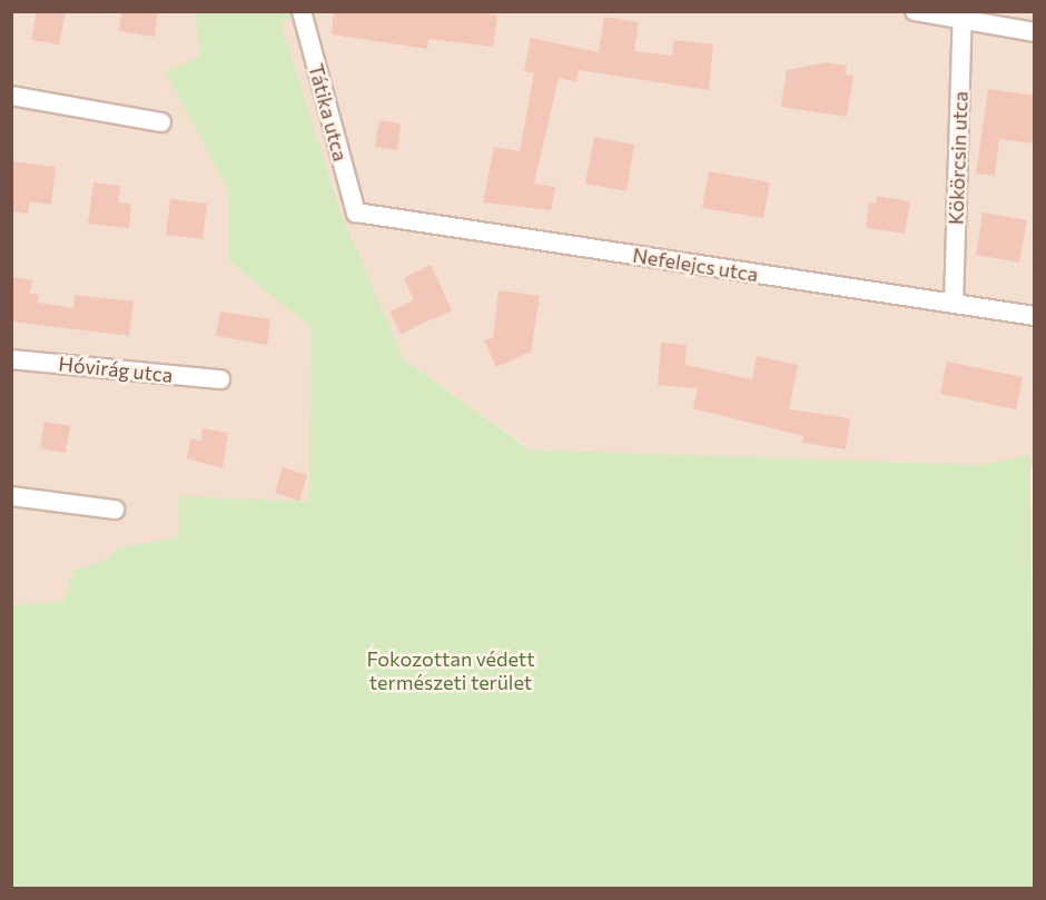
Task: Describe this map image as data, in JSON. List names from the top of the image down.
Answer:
{
  "streets": {
    "street": [
      "Tátika utca",
      "Kökörcsin utca",
      "Nefelejcs utca",
      "Hóvirág utca"
    ]
  },
  "crossings": [
    ["Tátika utca", "Nefelejcs utca"],
    ["Kökörcsin utca", "Nefelejcs utca"]
  ],
  "parks": ["Fokozottan védett természeti terület"]
}
